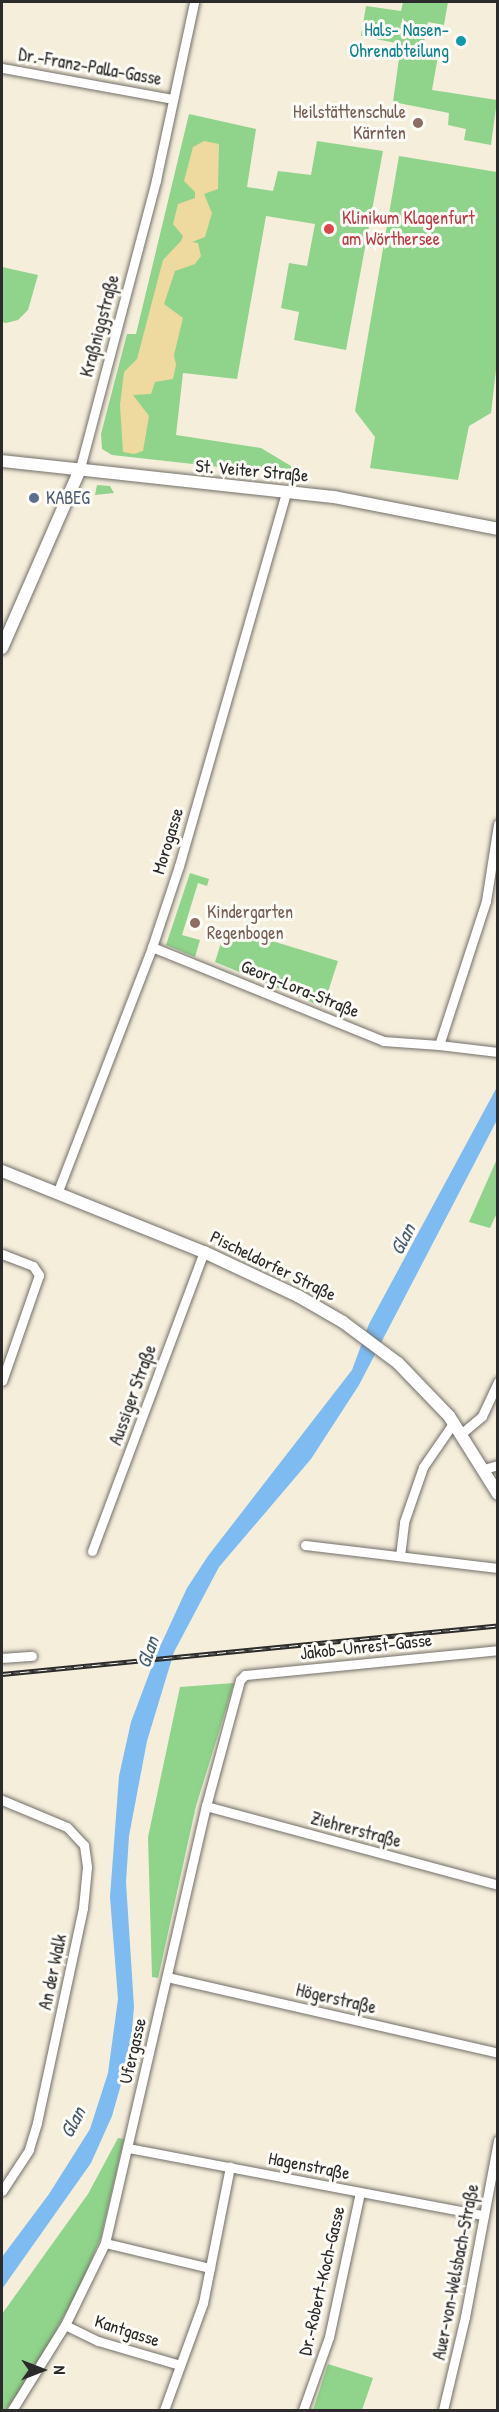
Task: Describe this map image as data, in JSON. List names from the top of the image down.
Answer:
{
  "streets": {
    "main road": ["Kraßniggstraße", "St. Veiter Straße", "Pischeldorfer Straße"],
    "street": [
      "Dr.-Franz-Palla-Gasse",
      "Morogasse",
      "Georg-Lora-Straße",
      "Aussiger Straße",
      "Jakob-Unrest-Gasse",
      "Ziehrerstraße",
      "An der Walk",
      "Högerstraße",
      "Ufergasse",
      "Hagenstraße",
      "Auer-von-Welsbach-Straße",
      "Dr.-Robert-Koch-Gasse",
      "Kantgasse"
    ]
  },
  "crossings": [
    ["Dr.-Franz-Palla-Gasse", "Kraßniggstraße"],
    ["Kraßniggstraße", "St. Veiter Straße"],
    ["St. Veiter Straße", "Morogasse"],
    ["Morogasse", "Georg-Lora-Straße"],
    ["Morogasse", "Pischeldorfer Straße"],
    ["Pischeldorfer Straße", "Aussiger Straße"],
    ["Jakob-Unrest-Gasse", "Ufergasse"],
    ["Ziehrerstraße", "Ufergasse"],
    ["Högerstraße", "Ufergasse"],
    ["Ufergasse", "Hagenstraße"],
    ["Ufergasse", "Kantgasse"],
    ["Hagenstraße", "Auer-von-Welsbach-Straße"],
    ["Hagenstraße", "Dr.-Robert-Koch-Gasse"]
  ],
  "water": ["Glan"],
  "places": [
    "Hals- Nasen- Ohrenabteilung",
    "Heilstättenschule Kärnten",
    "Klinikum Klagenfurt am Wörthersee",
    "KABEG",
    "Kindergarten Regenbogen"
  ],
  "north": "right"
}
